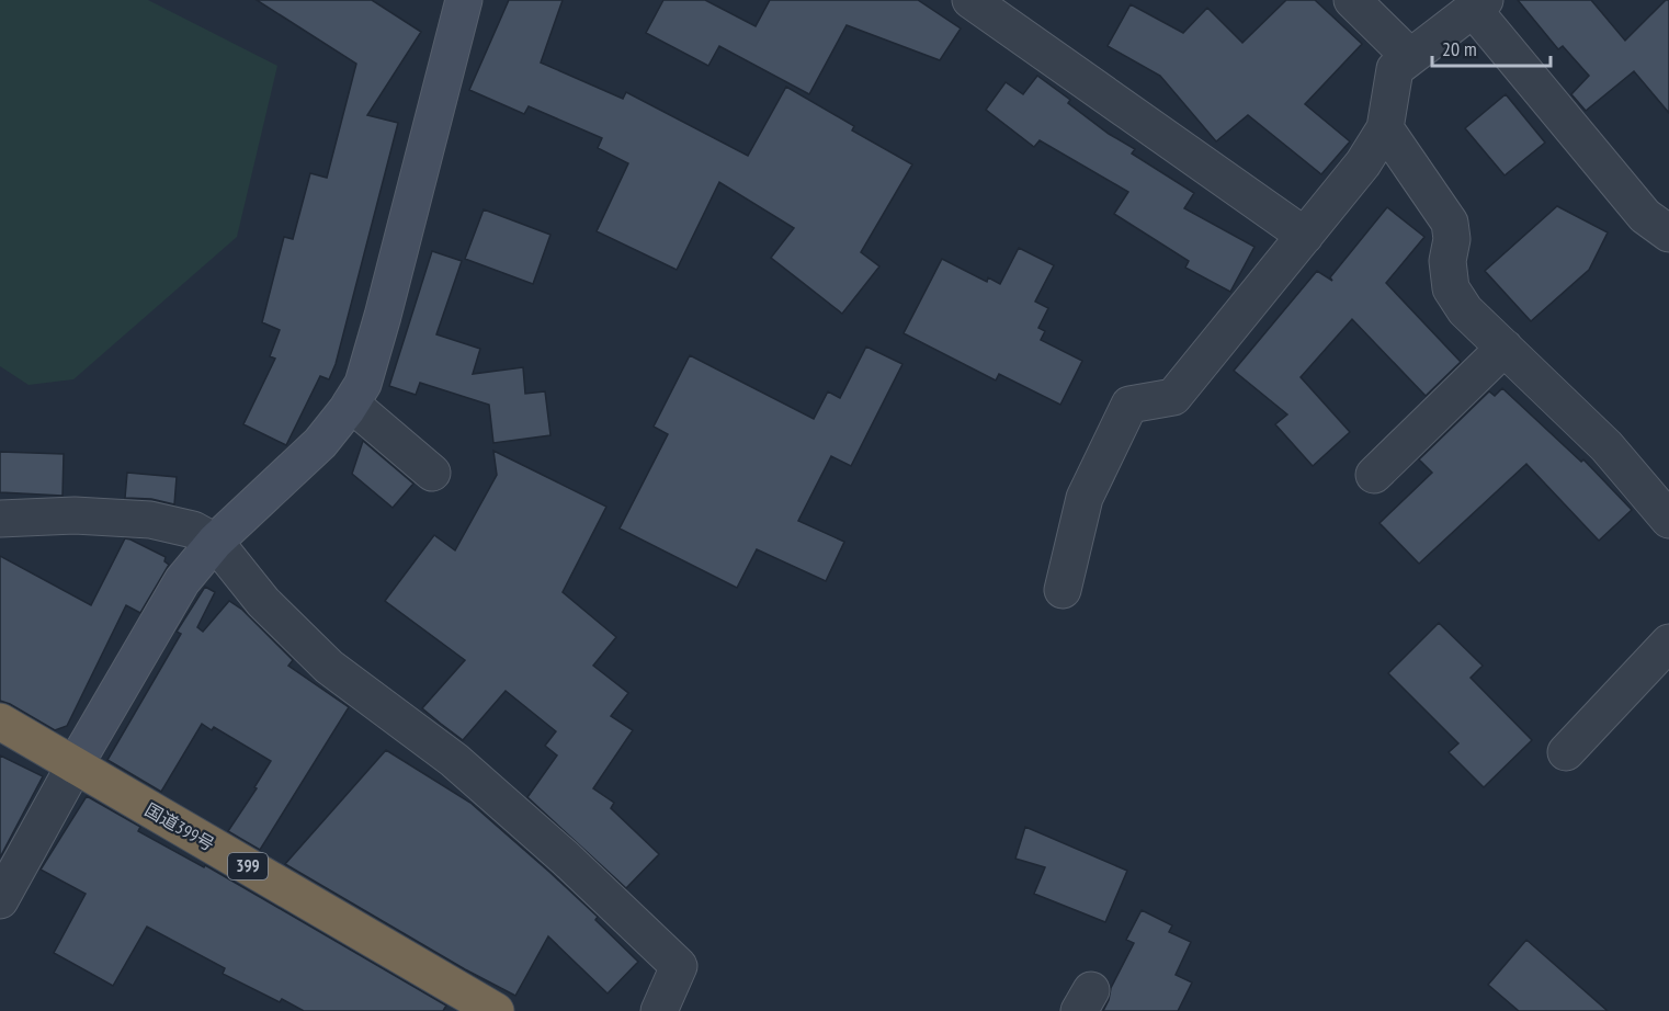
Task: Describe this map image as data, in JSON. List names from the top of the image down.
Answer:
{
  "streets": {
    "highway": ["国道399号", "399"]
  },
  "scale_bar": "20 m"
}
